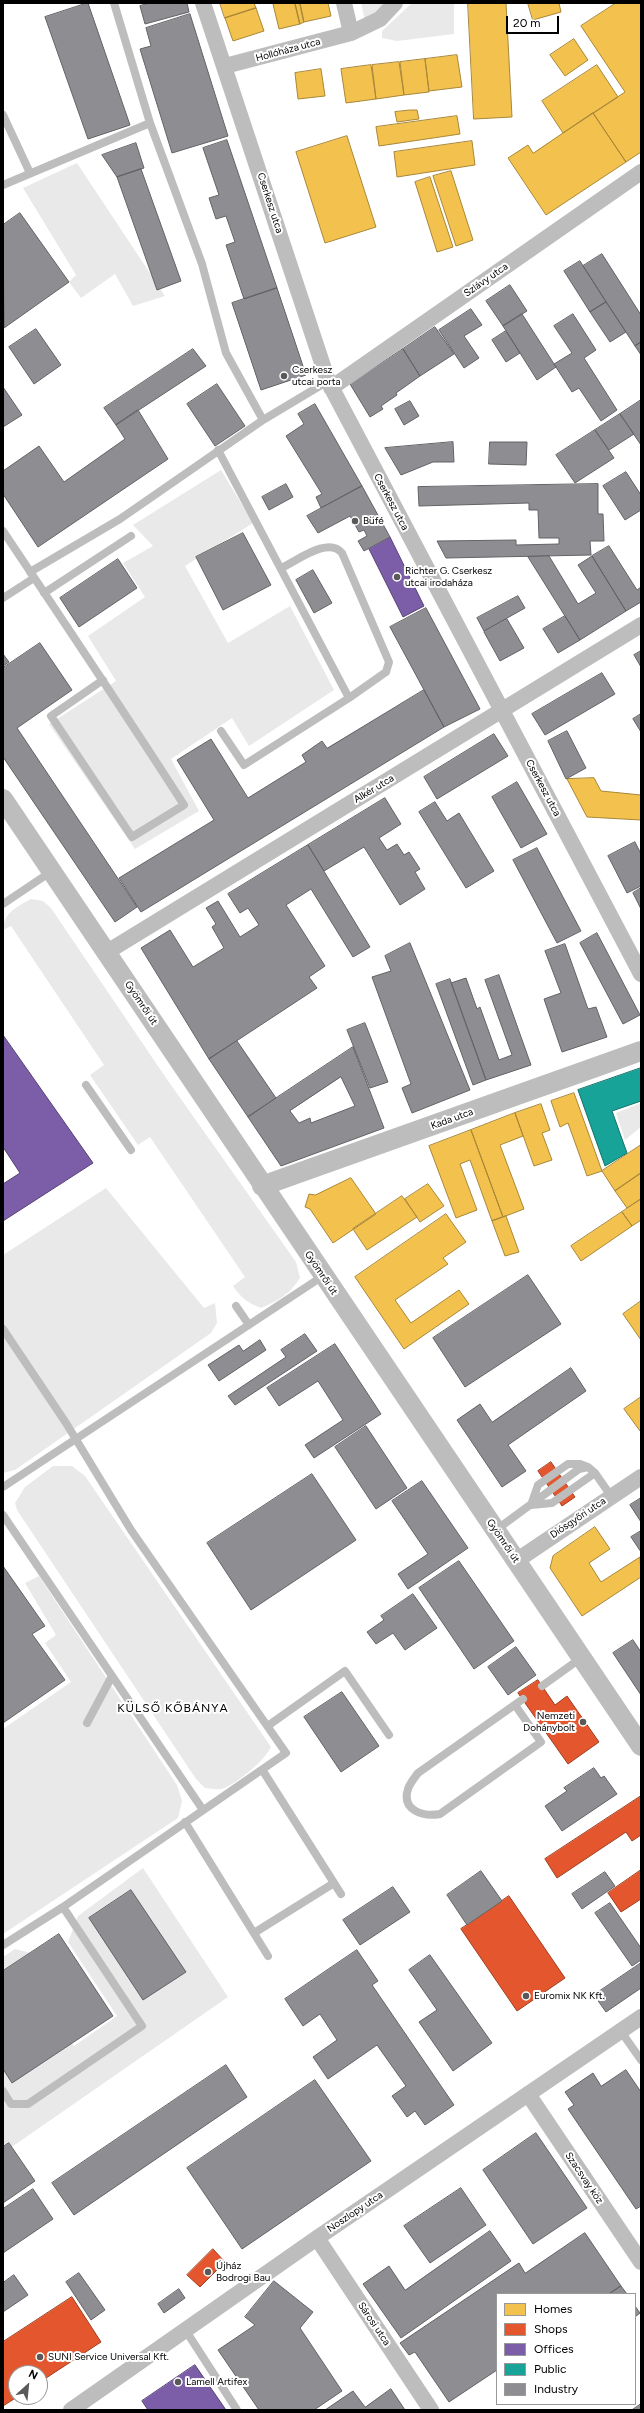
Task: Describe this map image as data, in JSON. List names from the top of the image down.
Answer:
{
  "streets": {
    "street": [
      "Hollóháza utca",
      "Cserkesz utca",
      "Szlávy utca",
      "Alkér utca",
      "Gyömrői út",
      "Kada utca",
      "Diósgyőri utca",
      "Szacsvay köz",
      "Noszlopy utca",
      "Sárosi utca"
    ]
  },
  "crossings": [
    ["Hollóháza utca", "Cserkesz utca"],
    ["Cserkesz utca", "Szlávy utca"],
    ["Cserkesz utca", "Alkér utca"],
    ["Alkér utca", "Gyömrői út"],
    ["Gyömrői út", "Kada utca"],
    ["Gyömrői út", "Diósgyőri utca"],
    ["Szacsvay köz", "Noszlopy utca"],
    ["Noszlopy utca", "Sárosi utca"]
  ],
  "districts": ["KÜLSŐ KŐBÁNYA"],
  "places": [
    "Cserkesz utcai porta",
    "Büfé",
    "Richter G. Cserkesz utcai irodaháza",
    "Nemzeti Dohánybolt",
    "Euromix NK Kft.",
    "Újház Bodrogi Bau",
    "SUNI Service Universal Kft.",
    "Lamell Artifex"
  ],
  "legend": [
    "Homes",
    "Shops",
    "Offices",
    "Public",
    "Industry"
  ],
  "scale_bar": "20 m",
  "north": "top right"
}
